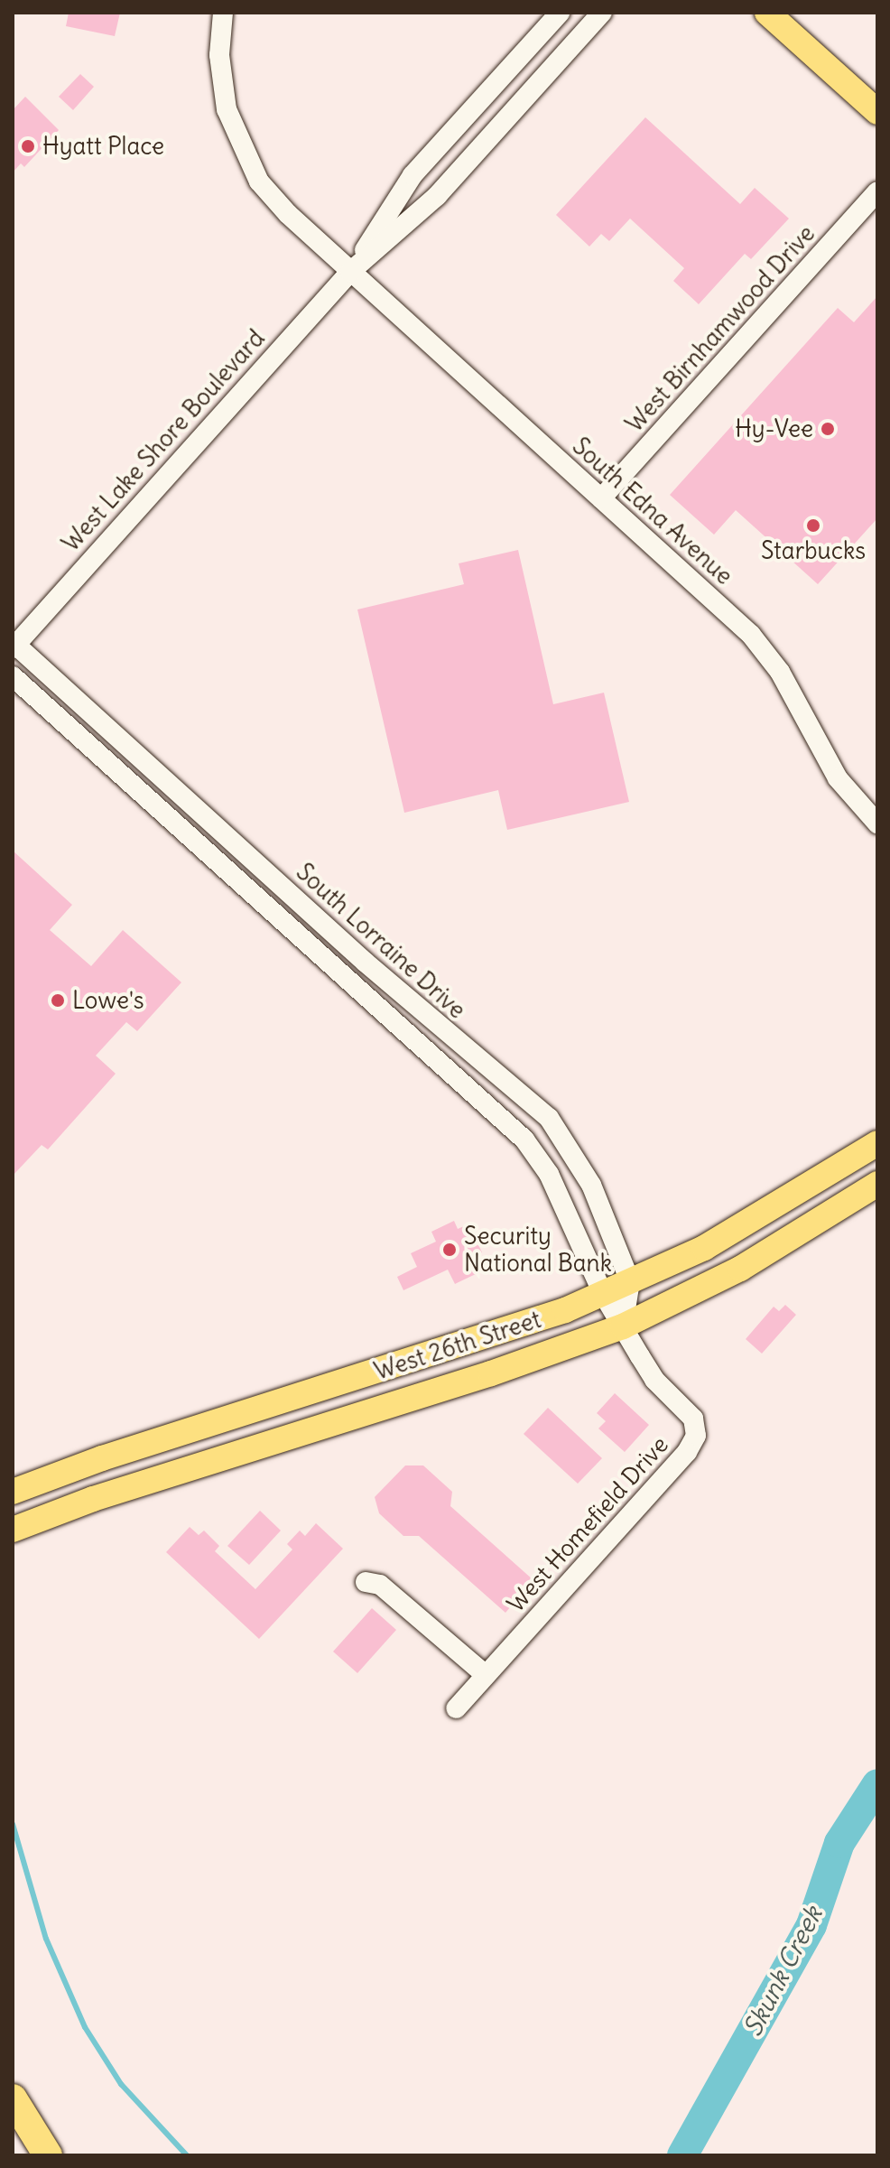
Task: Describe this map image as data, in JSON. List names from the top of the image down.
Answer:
{
  "streets": {
    "main road": ["West 26th Street"],
    "street": [
      "West Birnhamwood Drive",
      "West Lake Shore Boulevard",
      "South Edna Avenue",
      "South Lorraine Drive",
      "West Homefield Drive"
    ]
  },
  "crossings": [
    ["West Birnhamwood Drive", "South Edna Avenue"],
    ["West Lake Shore Boulevard", "South Edna Avenue"],
    ["West Lake Shore Boulevard", "South Lorraine Drive"],
    ["South Lorraine Drive", "West 26th Street"],
    ["West 26th Street", "West Homefield Drive"]
  ],
  "water": ["Skunk Creek"],
  "places": [
    "Hyatt Place",
    "Hy-Vee",
    "Starbucks",
    "Lowe's",
    "Security National Bank"
  ]
}
